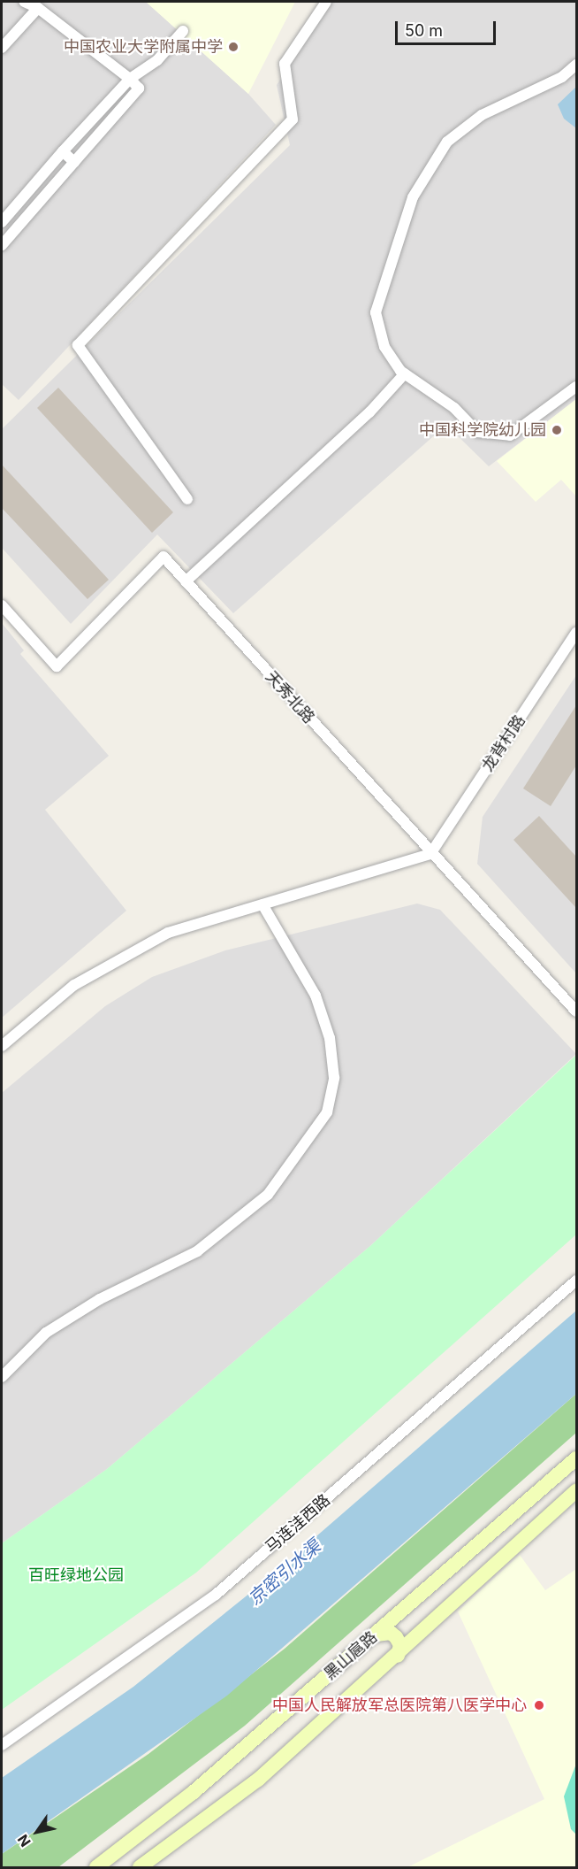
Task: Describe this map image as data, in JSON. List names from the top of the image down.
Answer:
{
  "streets": {
    "main road": ["黑山扈路"],
    "street": ["天秀北路", "龙背村路", "马连洼西路"]
  },
  "crossings": [
    ["天秀北路", "龙背村路"]
  ],
  "water": ["京密引水渠"],
  "parks": ["百旺绿地公园"],
  "places": ["中国农业大学附属中学", "中国科学院幼儿园", "中国人民解放军总医院第八医学中心"],
  "scale_bar": "50 m",
  "north": "bottom left"
}
